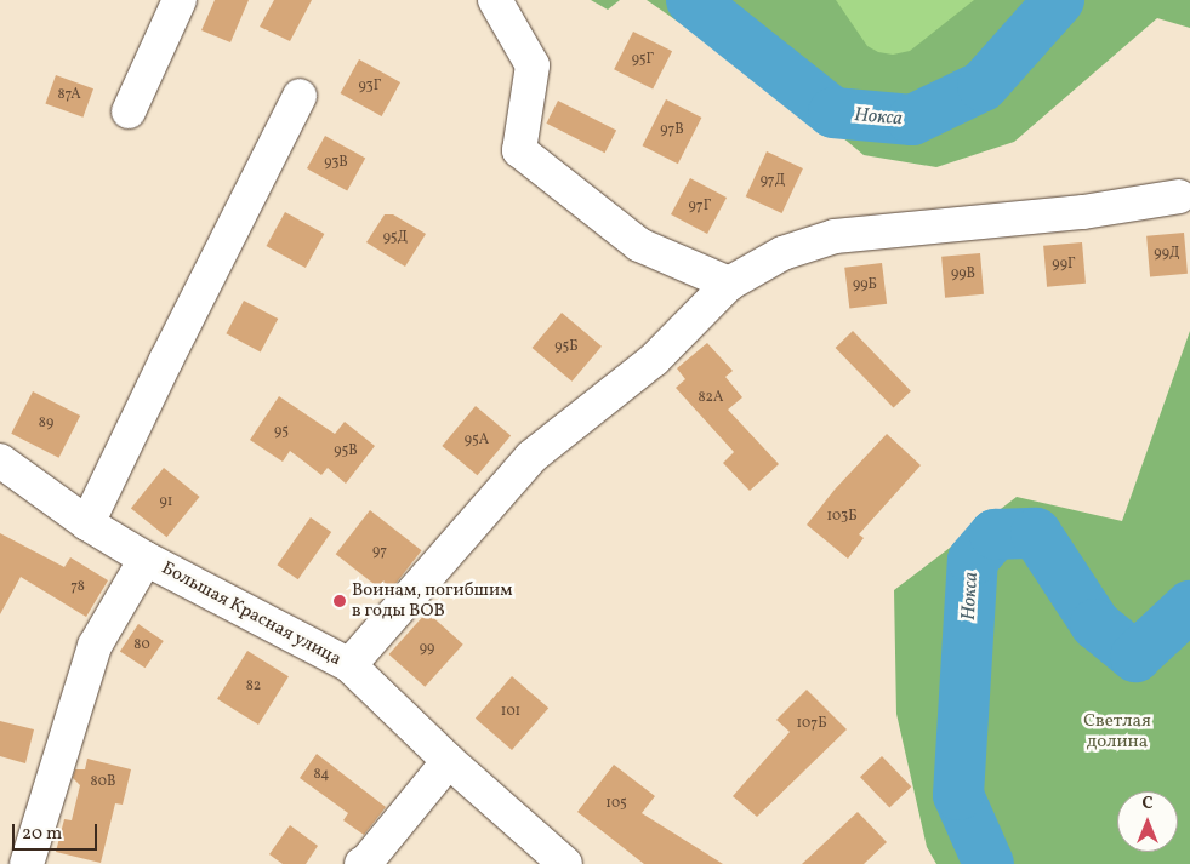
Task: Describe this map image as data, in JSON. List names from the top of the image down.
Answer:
{
  "streets": {
    "street": ["Большая Красная улица"]
  },
  "water": ["Нокса"],
  "parks": ["Светлая долина"],
  "places": ["Воинам, погибшим в годы ВОВ"],
  "house_numbers": [
    "95Г",
    "93Г",
    "87А",
    "97В",
    "93В",
    "97Д",
    "97Г",
    "95Д",
    "99Д",
    "99Г",
    "99В",
    "99Б",
    "95Б",
    "82А",
    "89",
    "95",
    "95А",
    "95В",
    "91",
    "103Б",
    "97",
    "78",
    "80",
    "99",
    "82",
    "101",
    "107Б",
    "84",
    "80В",
    "105"
  ],
  "scale_bar": "20 m",
  "north": "top"
}
